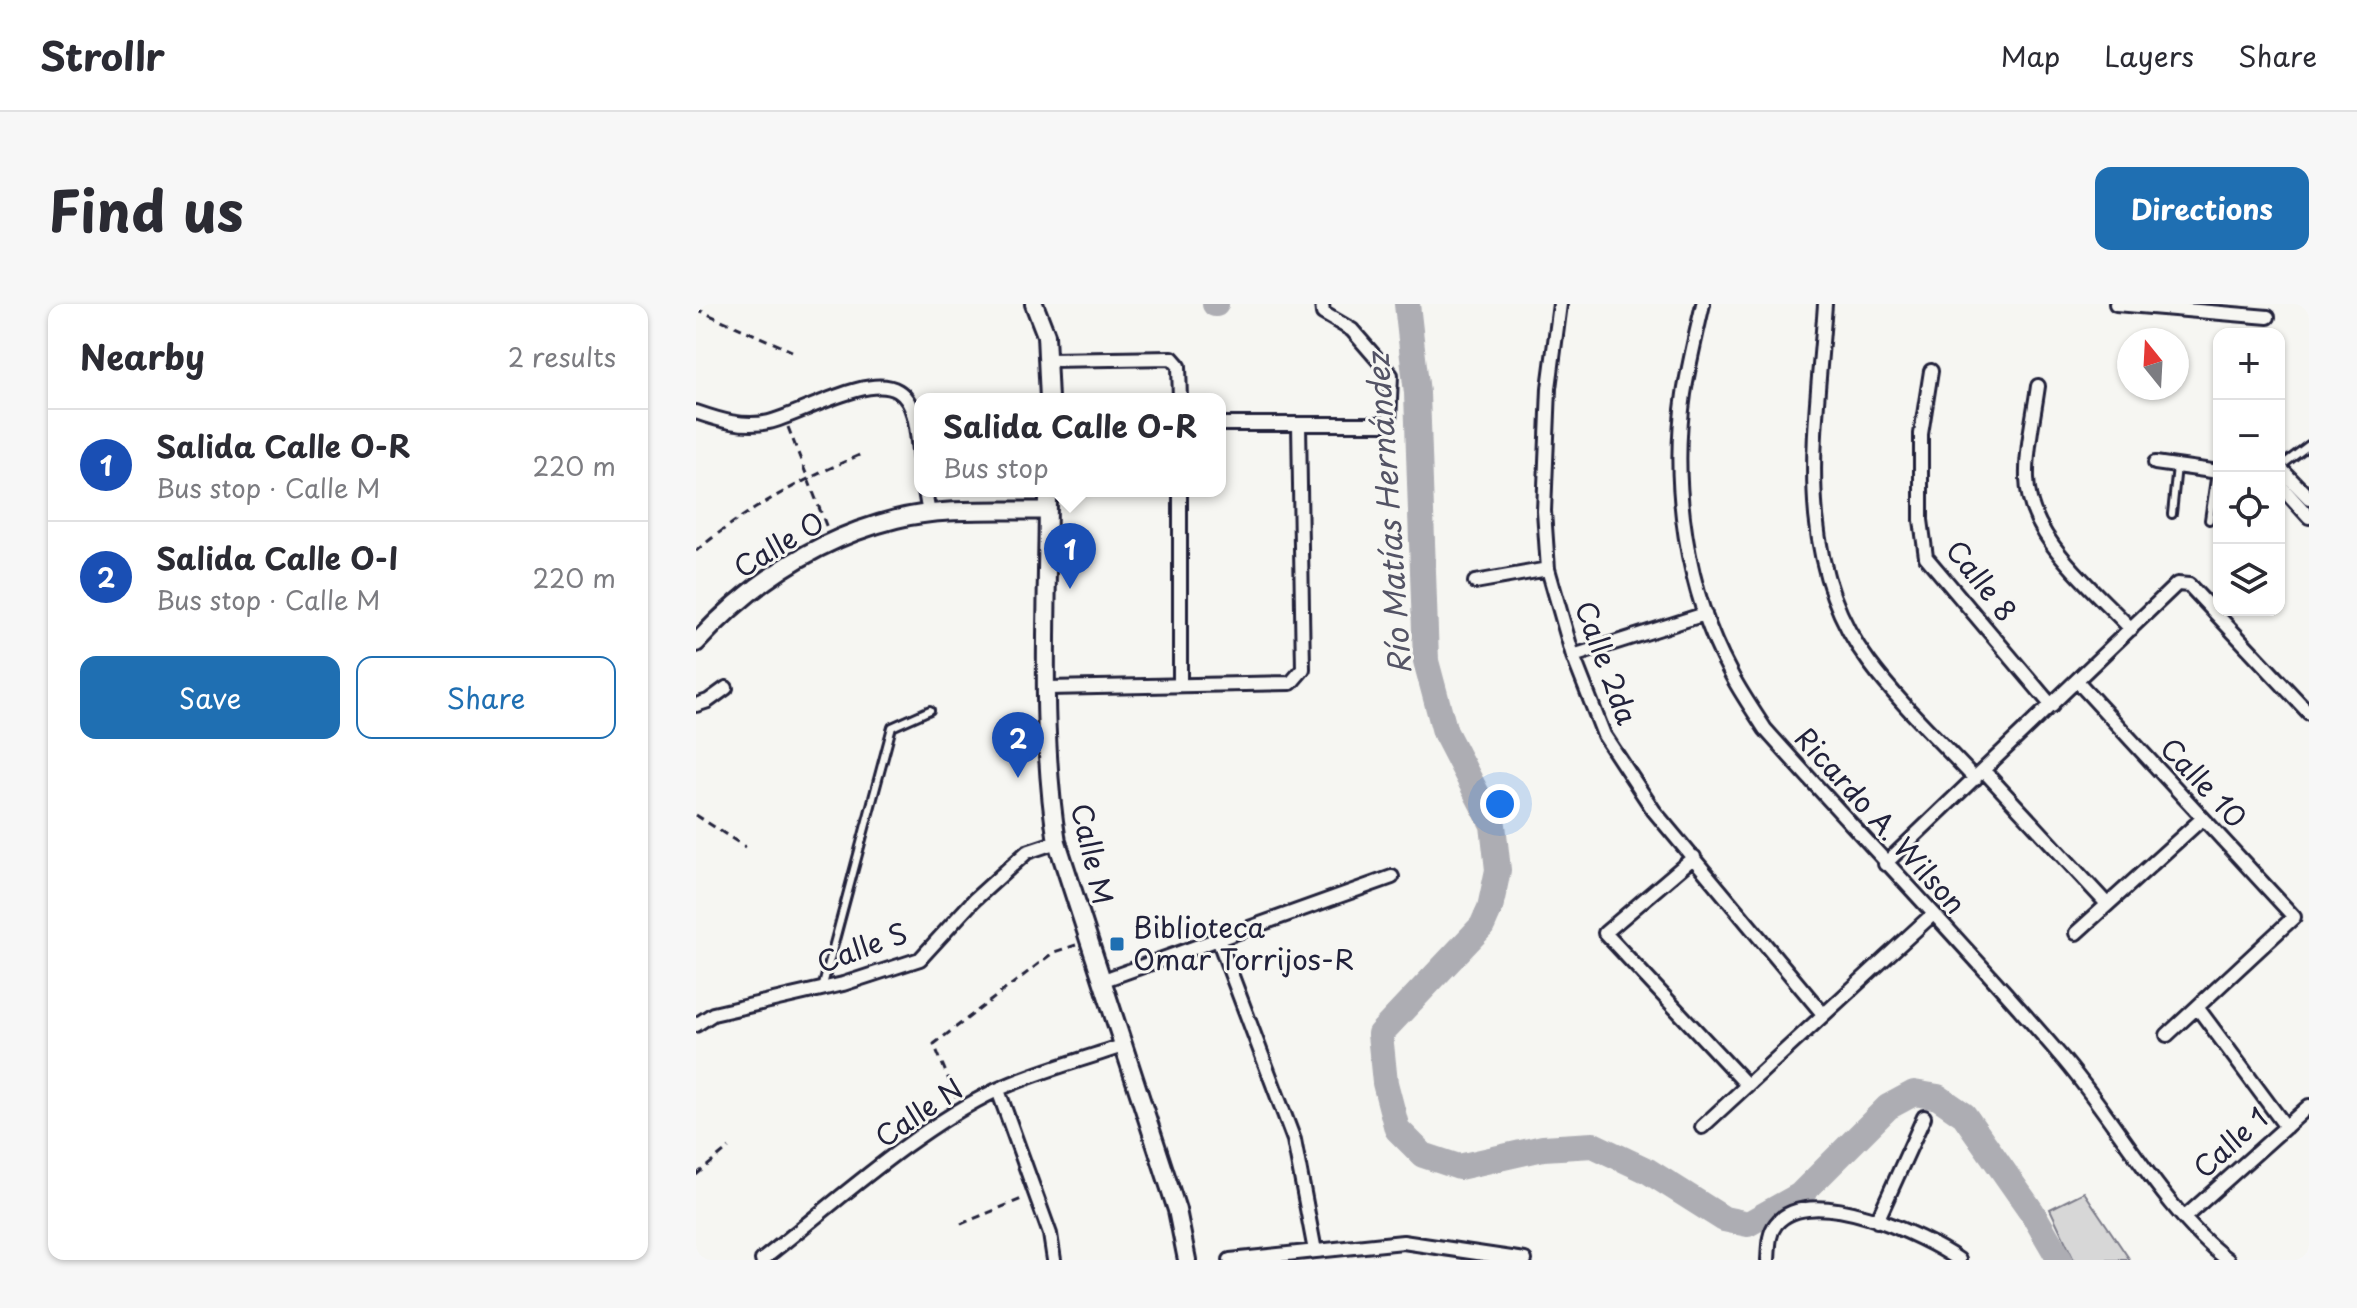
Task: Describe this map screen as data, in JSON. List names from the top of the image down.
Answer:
{
  "streets": {
    "street": [
      "Calle O",
      "Calle 8",
      "Calle 2da",
      "Calle 10",
      "Ricardo A. Wilson",
      "Calle M",
      "Calle S",
      "Calle N",
      "Calle 1"
    ]
  },
  "crossings": [
    ["Calle O", "Calle M"],
    ["Ricardo A. Wilson", "Calle 1"],
    ["Calle M", "Calle S"],
    ["Calle M", "Calle N"]
  ],
  "water": ["Río Matías Hernández"],
  "places": {
    "transit": ["Biblioteca Omar Torrijos-R"]
  },
  "north": "top",
  "page": {
    "header": "Strollr",
    "nav": ["Map", "Layers", "Share"],
    "title": "Find us",
    "buttons": [
      "Directions",
      ["Save", "Share"]
    ],
    "heading": ["Nearby", "2 results"],
    "map_buttons": ["+", "−"],
    "popup": ["Salida Calle O-R", "Bus stop"],
    "list": [
      {
        "mark": "1",
        "name": "Salida Calle O-R",
        "note": "Bus stop · Calle M",
        "value": "220 m"
      },
      {
        "mark": "2",
        "name": "Salida Calle O-I",
        "note": "Bus stop · Calle M",
        "value": "220 m"
      }
    ],
    "pins": ["1", "2"]
  }
}
